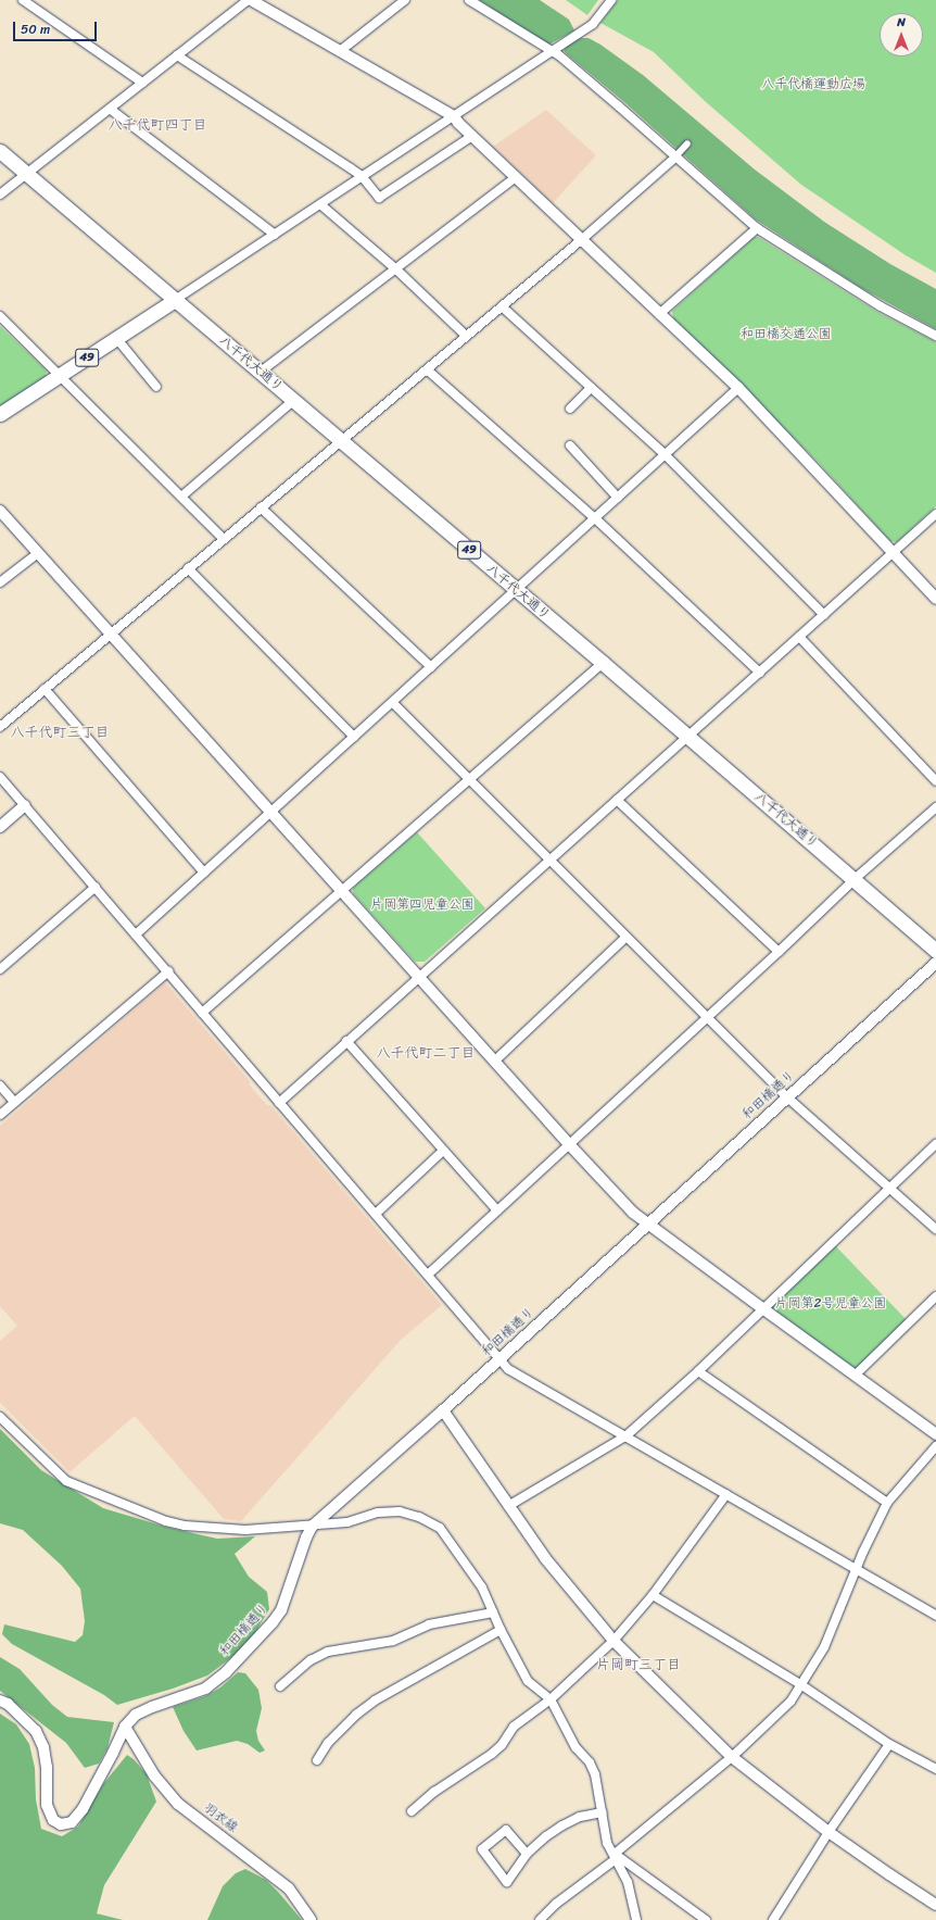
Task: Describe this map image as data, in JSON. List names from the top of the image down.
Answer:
{
  "streets": {
    "main road": ["49", "八千代大通り"],
    "street": ["和田橋通り", "羽衣線"]
  },
  "crossings": [
    ["49", "八千代大通り"],
    ["和田橋通り", "羽衣線"]
  ],
  "districts": [
    "八千代町四丁目",
    "八千代町三丁目",
    "八千代町二丁目",
    "片岡町三丁目"
  ],
  "parks": [
    "八千代橋運動広場",
    "和田橋交通公園",
    "片岡第四児童公園",
    "片岡第2号児童公園"
  ],
  "scale_bar": "50 m",
  "north": "top"
}
